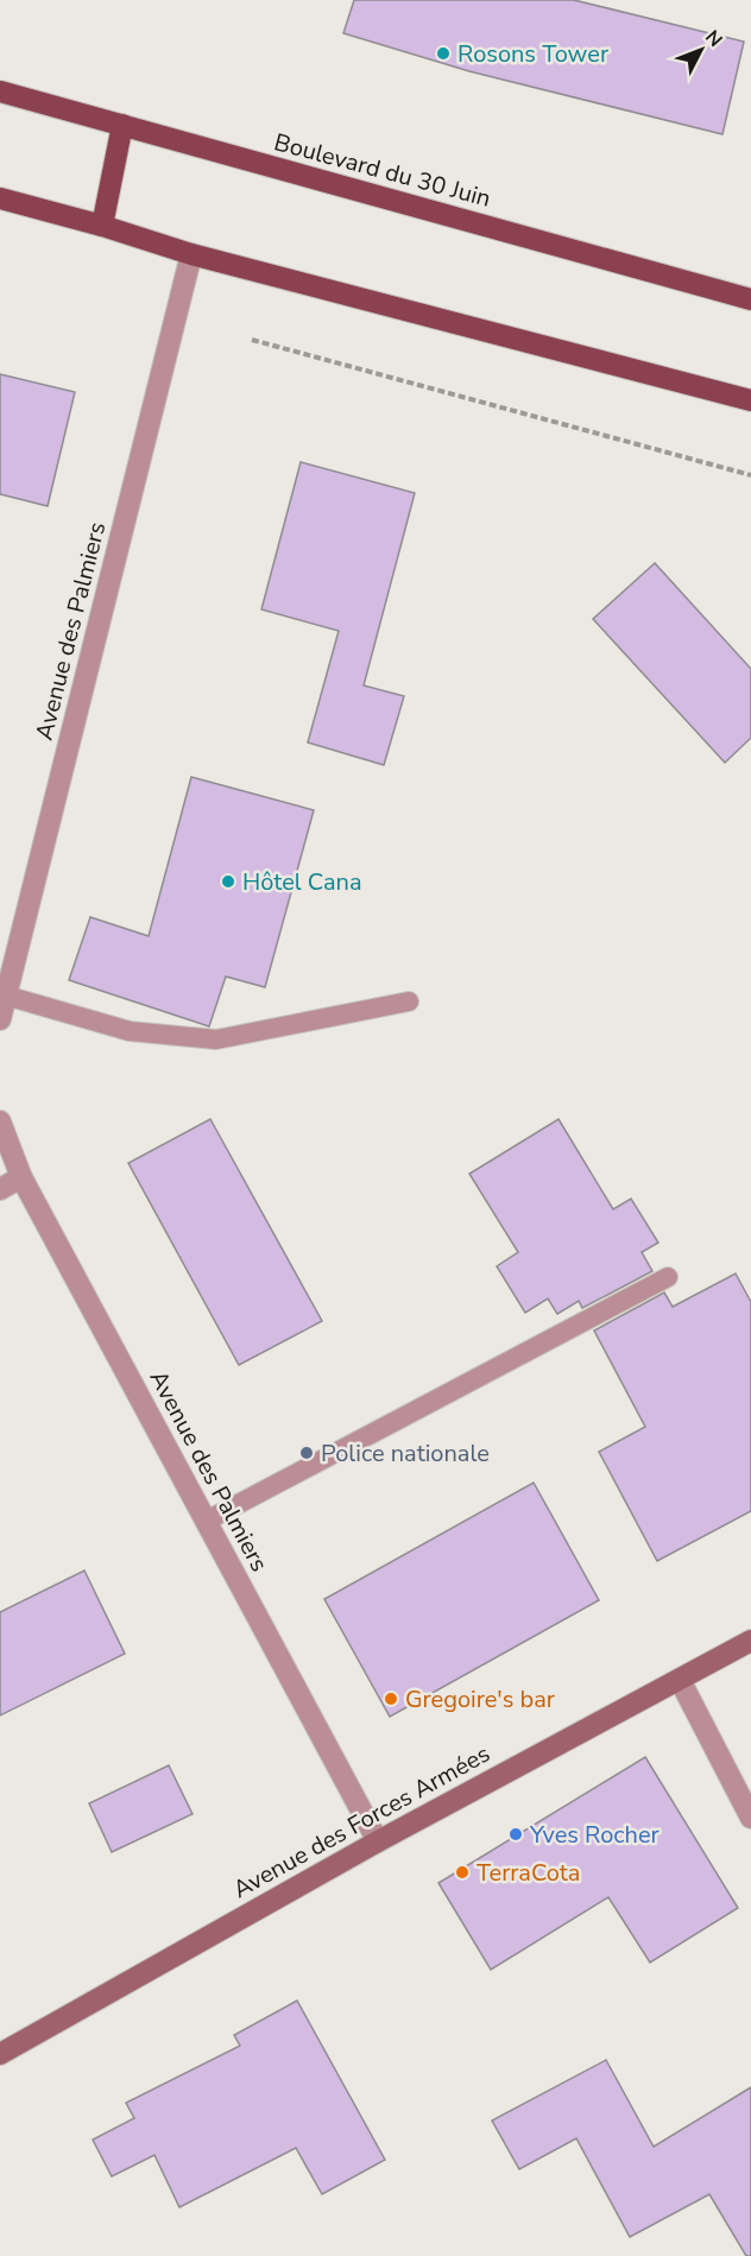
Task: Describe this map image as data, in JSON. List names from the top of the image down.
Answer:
{
  "streets": {
    "main road": ["Boulevard du 30 Juin"],
    "street": ["Avenue des Palmiers", "Avenue des Forces Armées"]
  },
  "crossings": [
    ["Avenue des Palmiers", "Avenue des Forces Armées"]
  ],
  "places": [
    "Rosons Tower",
    "Hôtel Cana",
    "Police nationale",
    "Gregoire's bar",
    "Yves Rocher",
    "TerraCota"
  ],
  "north": "top right"
}
